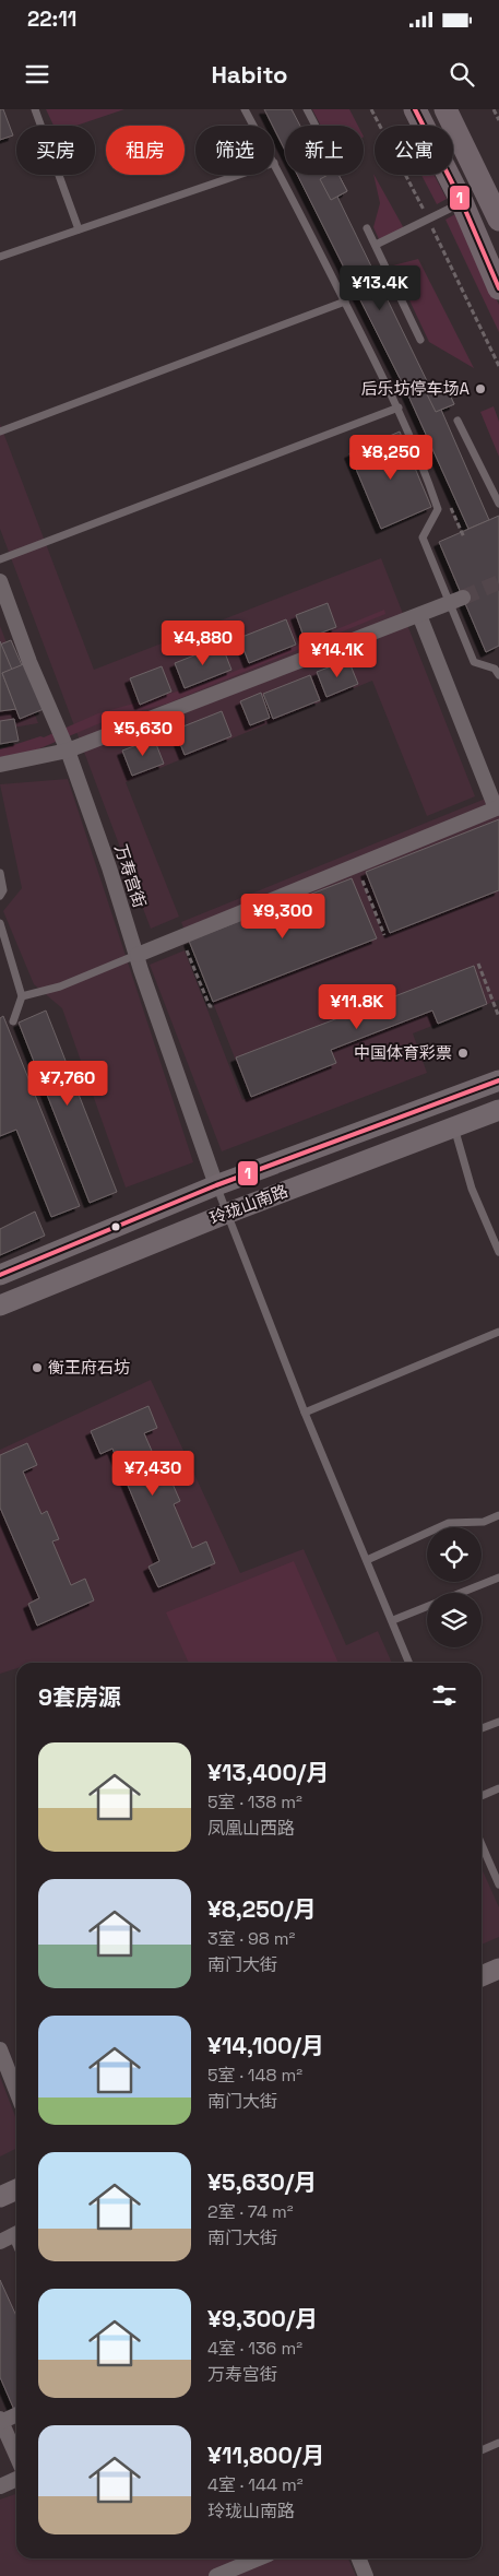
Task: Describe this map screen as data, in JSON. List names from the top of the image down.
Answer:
{
  "streets": {
    "main road": ["玲珑山南路"],
    "street": ["万寿宫街"]
  },
  "crossings": [
    ["万寿宫街", "玲珑山南路"]
  ],
  "places": ["后乐坊停车场A", "中国体育彩票", "衡王府石坊"],
  "lines": ["transit line 1"],
  "page": {
    "status": "22:11",
    "header": "Habito",
    "chip": [
      "买房",
      "租房",
      "筛选",
      "新上",
      "公寓"
    ],
    "price": [
      "¥13.4K",
      "¥8,250",
      "¥4,880",
      "¥14.1K",
      "¥5,630",
      "¥9,300",
      "¥11.8K",
      "¥7,760",
      "¥7,430"
    ],
    "heading": "9套房源",
    "list": [
      {
        "name": "¥13,400/月",
        "note": "5室 · 138 m² · 凤凰山西路"
      },
      {
        "name": "¥8,250/月",
        "note": "3室 · 98 m² · 南门大街"
      },
      {
        "name": "¥14,100/月",
        "note": "5室 · 148 m² · 南门大街"
      },
      {
        "name": "¥5,630/月",
        "note": "2室 · 74 m² · 南门大街"
      },
      {
        "name": "¥9,300/月",
        "note": "4室 · 136 m² · 万寿宫街"
      },
      {
        "name": "¥11,800/月",
        "note": "4室 · 144 m² · 玲珑山南路"
      }
    ]
  }
}
